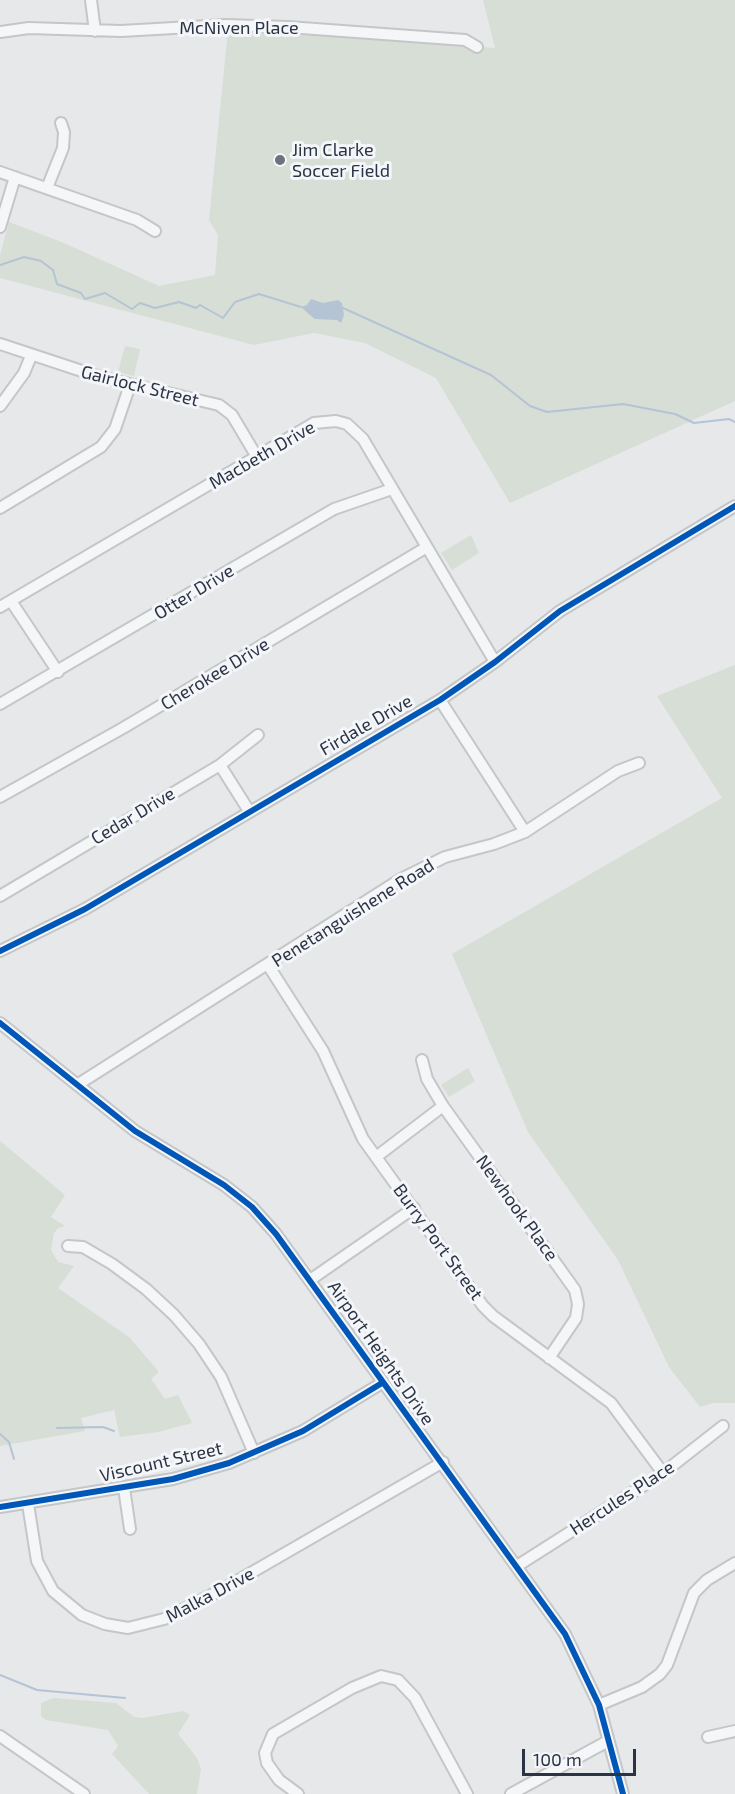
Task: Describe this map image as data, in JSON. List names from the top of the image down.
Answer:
{
  "streets": {
    "street": [
      "McNiven Place",
      "Gairlock Street",
      "Macbeth Drive",
      "Otter Drive",
      "Cherokee Drive",
      "Firdale Drive",
      "Cedar Drive",
      "Penetanguishene Road",
      "Newhook Place",
      "Burry Port Street",
      "Airport Heights Drive",
      "Viscount Street",
      "Hercules Place",
      "Malka Drive"
    ]
  },
  "crossings": [
    ["Gairlock Street", "Macbeth Drive"],
    ["Macbeth Drive", "Otter Drive"],
    ["Macbeth Drive", "Cherokee Drive"],
    ["Macbeth Drive", "Firdale Drive"],
    ["Penetanguishene Road", "Burry Port Street"],
    ["Penetanguishene Road", "Airport Heights Drive"],
    ["Newhook Place", "Burry Port Street"],
    ["Burry Port Street", "Hercules Place"],
    ["Airport Heights Drive", "Viscount Street"],
    ["Airport Heights Drive", "Hercules Place"],
    ["Airport Heights Drive", "Malka Drive"],
    ["Viscount Street", "Malka Drive"]
  ],
  "places": ["Jim Clarke Soccer Field"],
  "scale_bar": "100 m"
}
